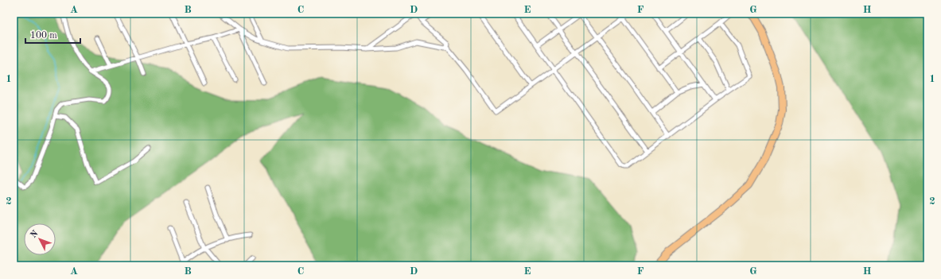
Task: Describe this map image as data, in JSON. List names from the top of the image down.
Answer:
{
  "scale_bar": "100 m",
  "north": "top left",
  "grid": {
    "columns": [
      "A",
      "B",
      "C",
      "D",
      "E",
      "F",
      "G",
      "H"
    ],
    "rows": ["1", "2"]
  }
}
